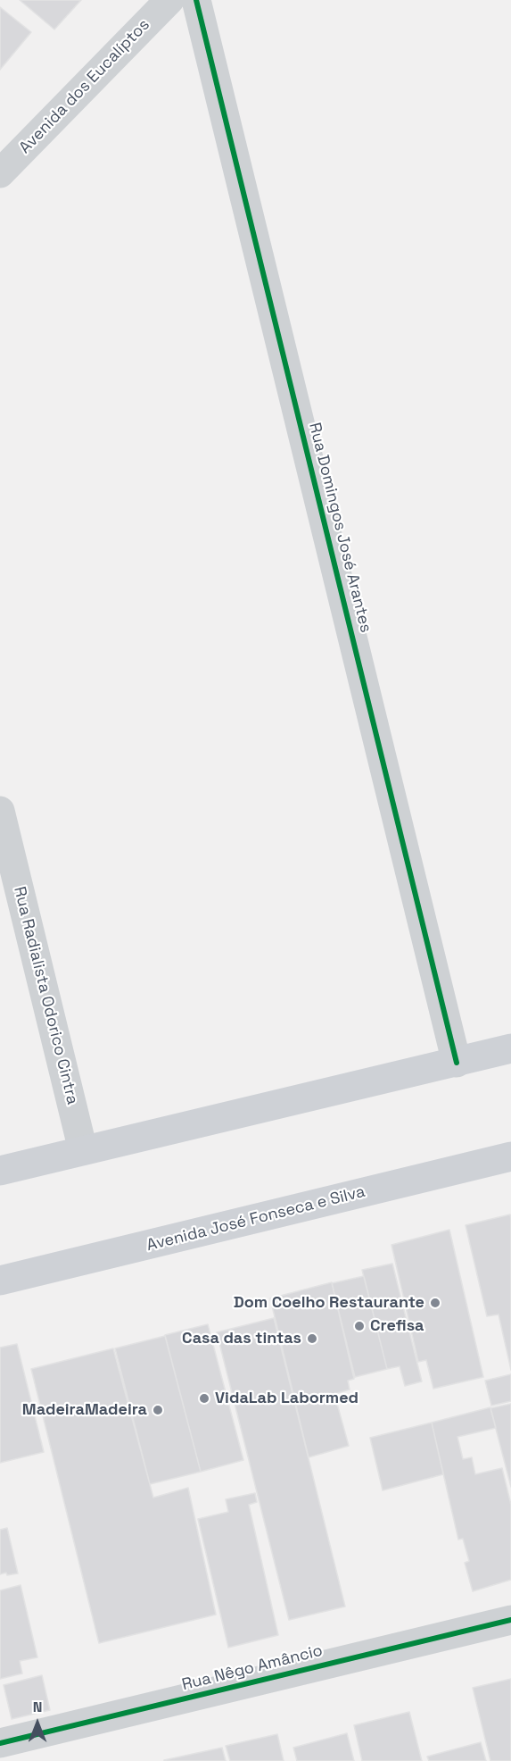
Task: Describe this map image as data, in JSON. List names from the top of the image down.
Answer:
{
  "streets": {
    "main road": ["Avenida José Fonseca e Silva"],
    "street": [
      "Avenida dos Eucalíptos",
      "Rua Domingos José Arantes",
      "Rua Radialista Odorico Cintra",
      "Rua Nêgo Amâncio"
    ]
  },
  "places": [
    "Dom Coelho Restaurante",
    "Crefisa",
    "Casa das tintas",
    "VidaLab Labormed",
    "MadeiraMadeira"
  ],
  "north": "top"
}
